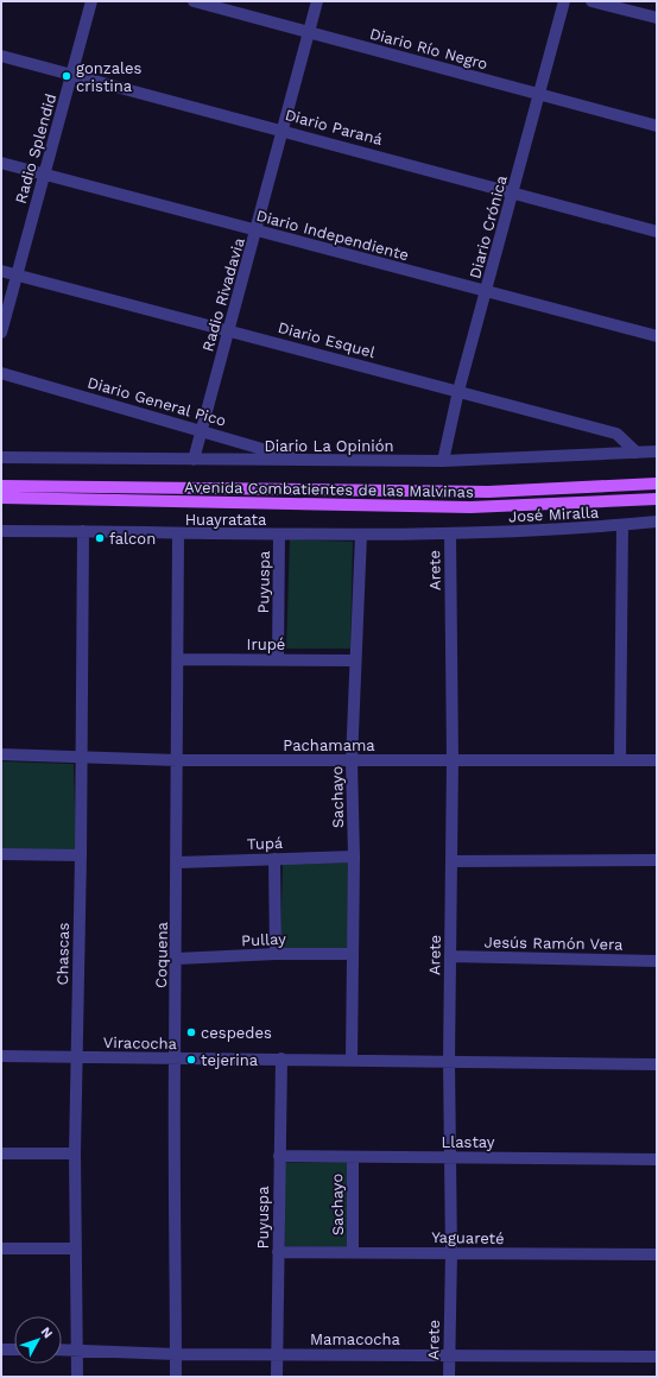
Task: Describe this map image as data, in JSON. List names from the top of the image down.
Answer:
{
  "streets": {
    "main road": ["Avenida Combatientes de las Malvinas"],
    "street": [
      "Diario Río Negro",
      "Diario Paraná",
      "Radio Splendid",
      "Diario Crónica",
      "Diario Independiente",
      "Radio Rivadavia",
      "Diario Esquel",
      "Diario General Pico",
      "Diario La Opinión",
      "José Miralla",
      "Huayratata",
      "Arete",
      "Puyuspa",
      "Irupé",
      "Pachamama",
      "Sachayo",
      "Tupá",
      "Pullay",
      "Jesús Ramón Vera",
      "Chascas",
      "Coquena",
      "Viracocha",
      "Llastay",
      "Yaguareté",
      "Mamacocha"
    ]
  },
  "crossings": [
    ["Diario Río Negro", "Diario Crónica"],
    ["Diario Río Negro", "Radio Rivadavia"],
    ["Diario Paraná", "Radio Splendid"],
    ["Diario Paraná", "Diario Crónica"],
    ["Diario Paraná", "Radio Rivadavia"],
    ["Radio Splendid", "Diario Independiente"],
    ["Radio Splendid", "Diario Esquel"],
    ["Diario Crónica", "Diario Independiente"],
    ["Diario Crónica", "Diario Esquel"],
    ["Diario Crónica", "Diario La Opinión"],
    ["Diario Independiente", "Radio Rivadavia"],
    ["Radio Rivadavia", "Diario Esquel"],
    ["Radio Rivadavia", "Diario General Pico"],
    ["Radio Rivadavia", "Diario La Opinión"],
    ["Diario Esquel", "Diario La Opinión"],
    ["Diario General Pico", "Diario La Opinión"],
    ["José Miralla", "Huayratata"],
    ["José Miralla", "Arete"],
    ["Huayratata", "Arete"],
    ["Huayratata", "Puyuspa"],
    ["Huayratata", "Sachayo"],
    ["Huayratata", "Chascas"],
    ["Huayratata", "Coquena"],
    ["Arete", "Pachamama"],
    ["Arete", "Jesús Ramón Vera"],
    ["Arete", "Viracocha"],
    ["Arete", "Llastay"],
    ["Arete", "Yaguareté"],
    ["Arete", "Mamacocha"],
    ["Puyuspa", "Irupé"],
    ["Puyuspa", "Viracocha"],
    ["Puyuspa", "Llastay"],
    ["Puyuspa", "Yaguareté"],
    ["Puyuspa", "Mamacocha"],
    ["Irupé", "Sachayo"],
    ["Irupé", "Coquena"],
    ["Pachamama", "Sachayo"],
    ["Pachamama", "Chascas"],
    ["Pachamama", "Coquena"],
    ["Sachayo", "Tupá"],
    ["Sachayo", "Pullay"],
    ["Sachayo", "Viracocha"],
    ["Sachayo", "Llastay"],
    ["Sachayo", "Yaguareté"],
    ["Tupá", "Coquena"],
    ["Pullay", "Coquena"],
    ["Chascas", "Viracocha"],
    ["Chascas", "Mamacocha"],
    ["Coquena", "Viracocha"],
    ["Coquena", "Mamacocha"]
  ],
  "places": [
    "gonzales cristina",
    "falcon",
    "cespedes",
    "tejerina"
  ],
  "north": "top right"
}
